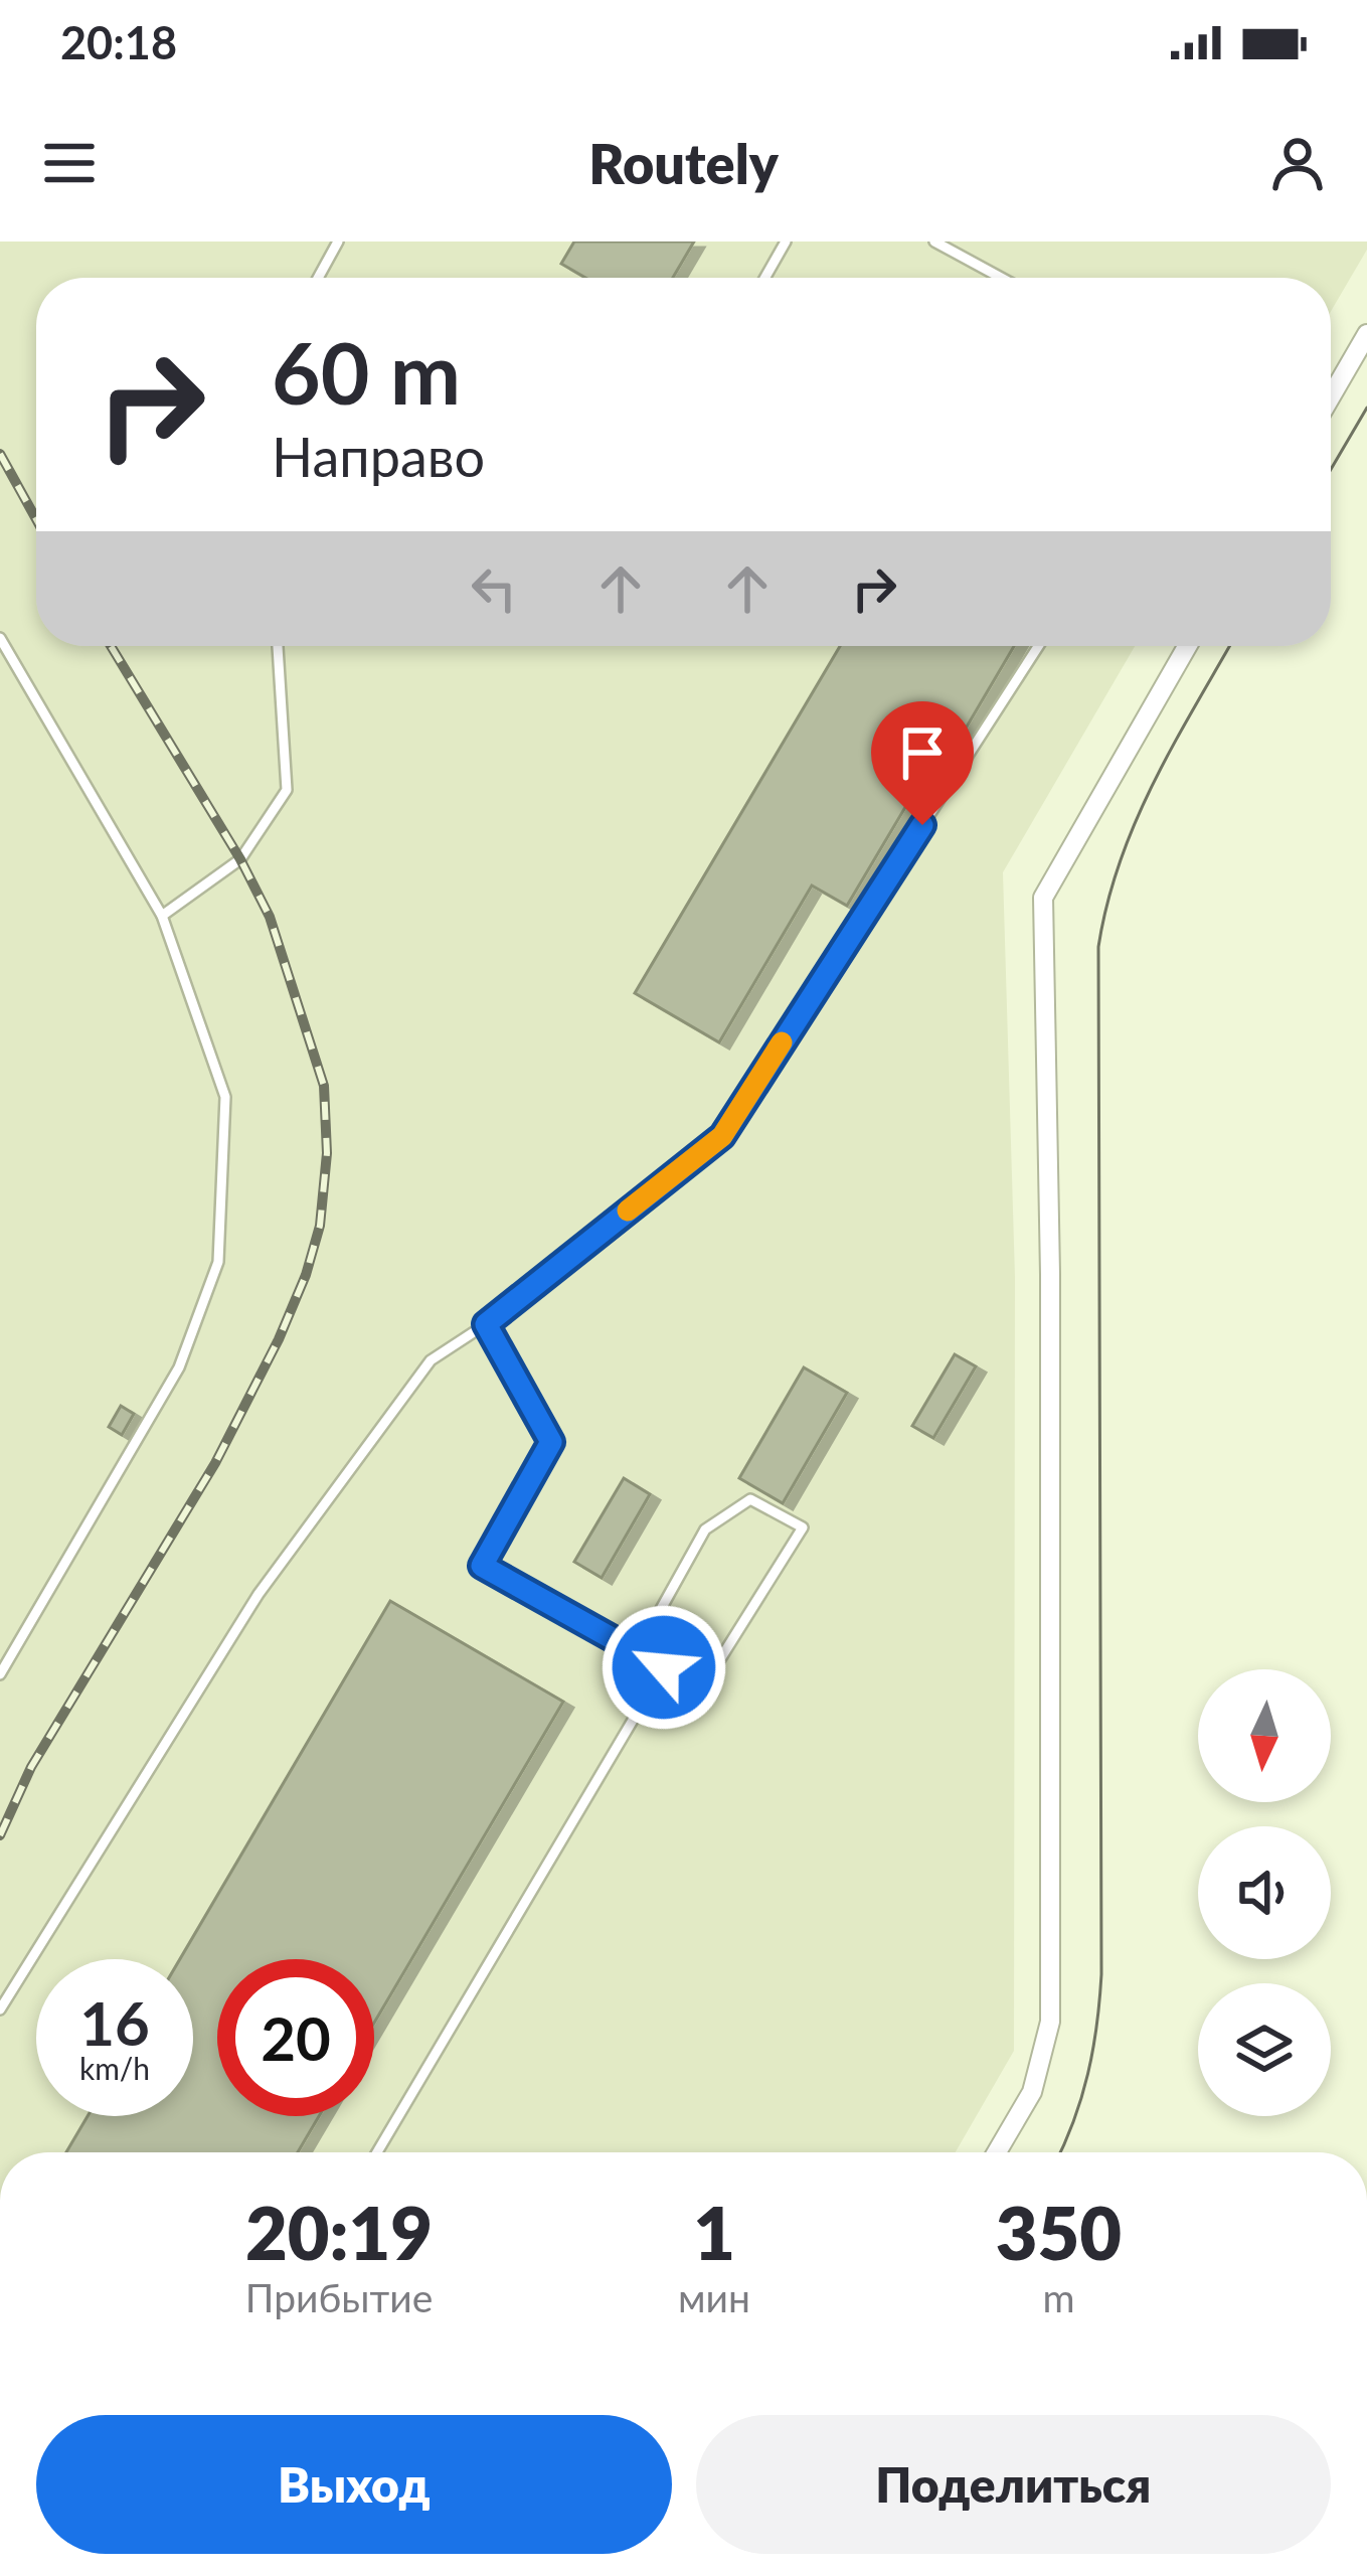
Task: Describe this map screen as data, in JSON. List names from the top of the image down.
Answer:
{
  "north": "bottom",
  "page": {
    "status": "20:18",
    "header": "Routely",
    "turn": ["60 m", "Направо"],
    "speed": "16 km/h",
    "limit": "20",
    "eta": [
      "20:19",
      "Прибытие",
      "1",
      "мин",
      "350",
      "m"
    ],
    "buttons": ["Выход", "Поделиться"]
  }
}
